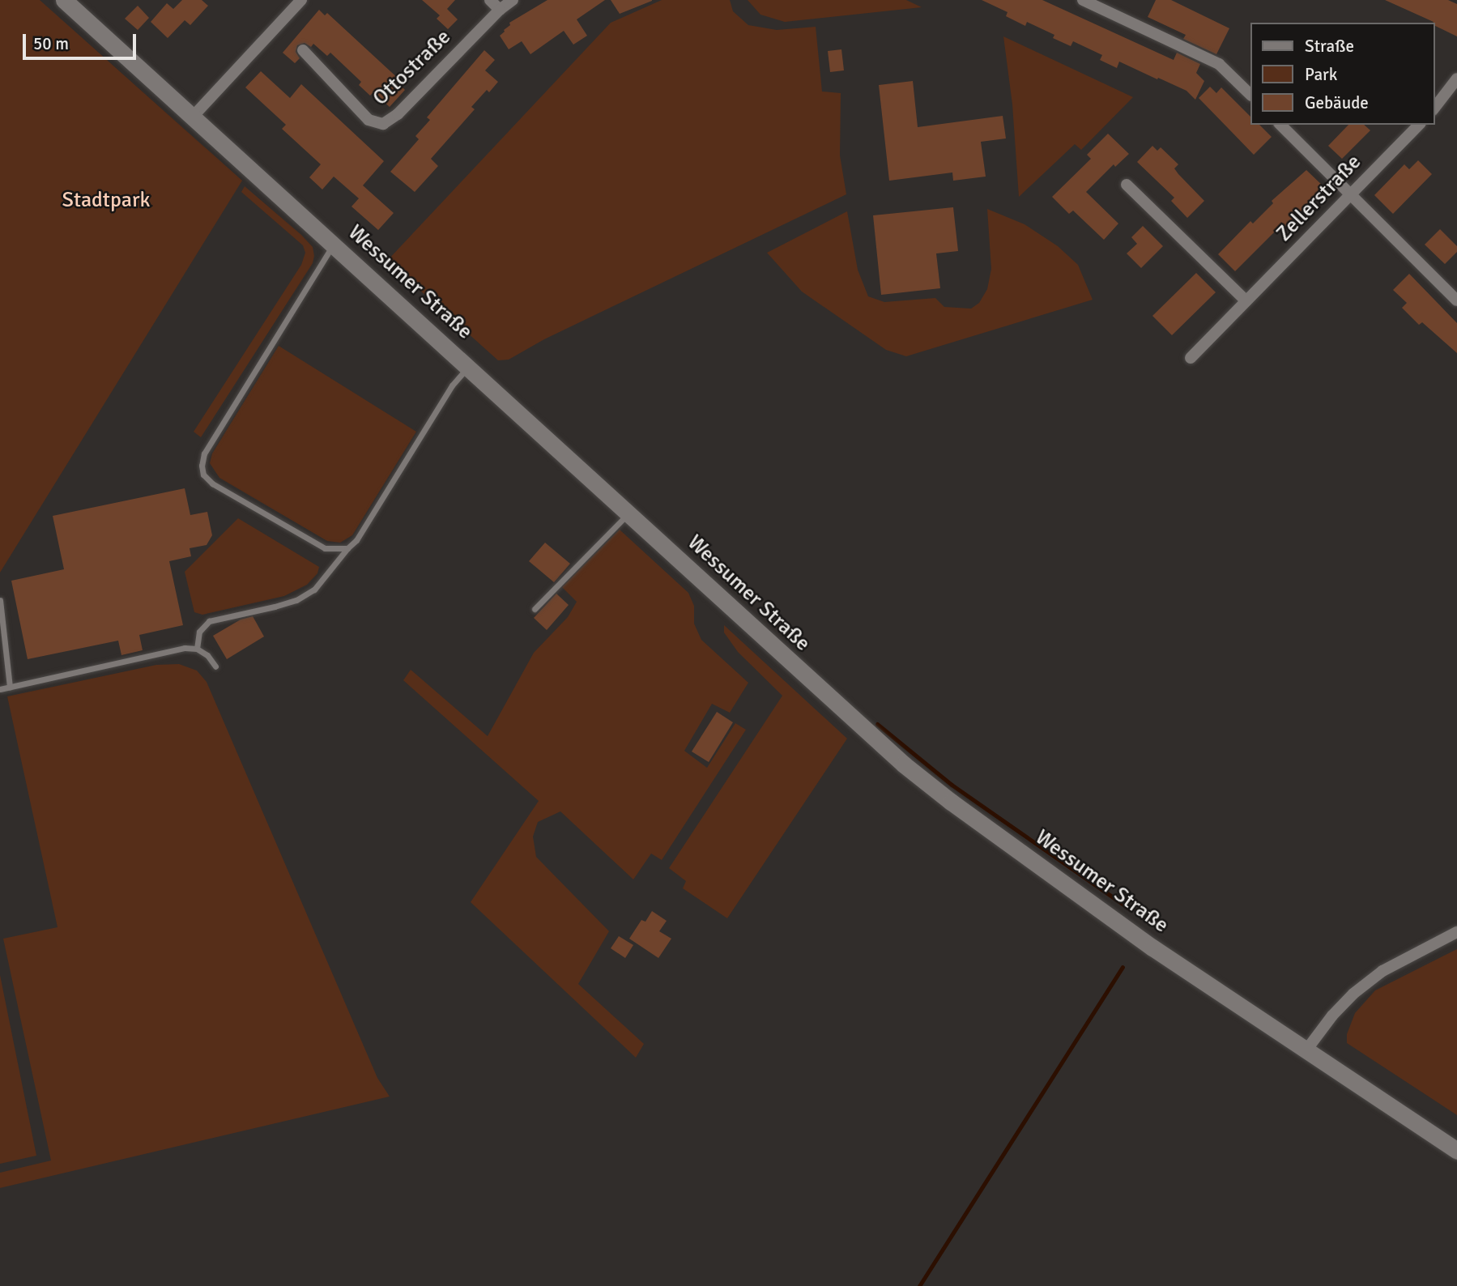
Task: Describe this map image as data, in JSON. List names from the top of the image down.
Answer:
{
  "streets": {
    "main road": ["Wessumer Straße"],
    "street": ["Ottostraße", "Zellerstraße"]
  },
  "parks": ["Stadtpark"],
  "legend": ["Straße", "Park", "Gebäude"],
  "scale_bar": "50 m"
}
